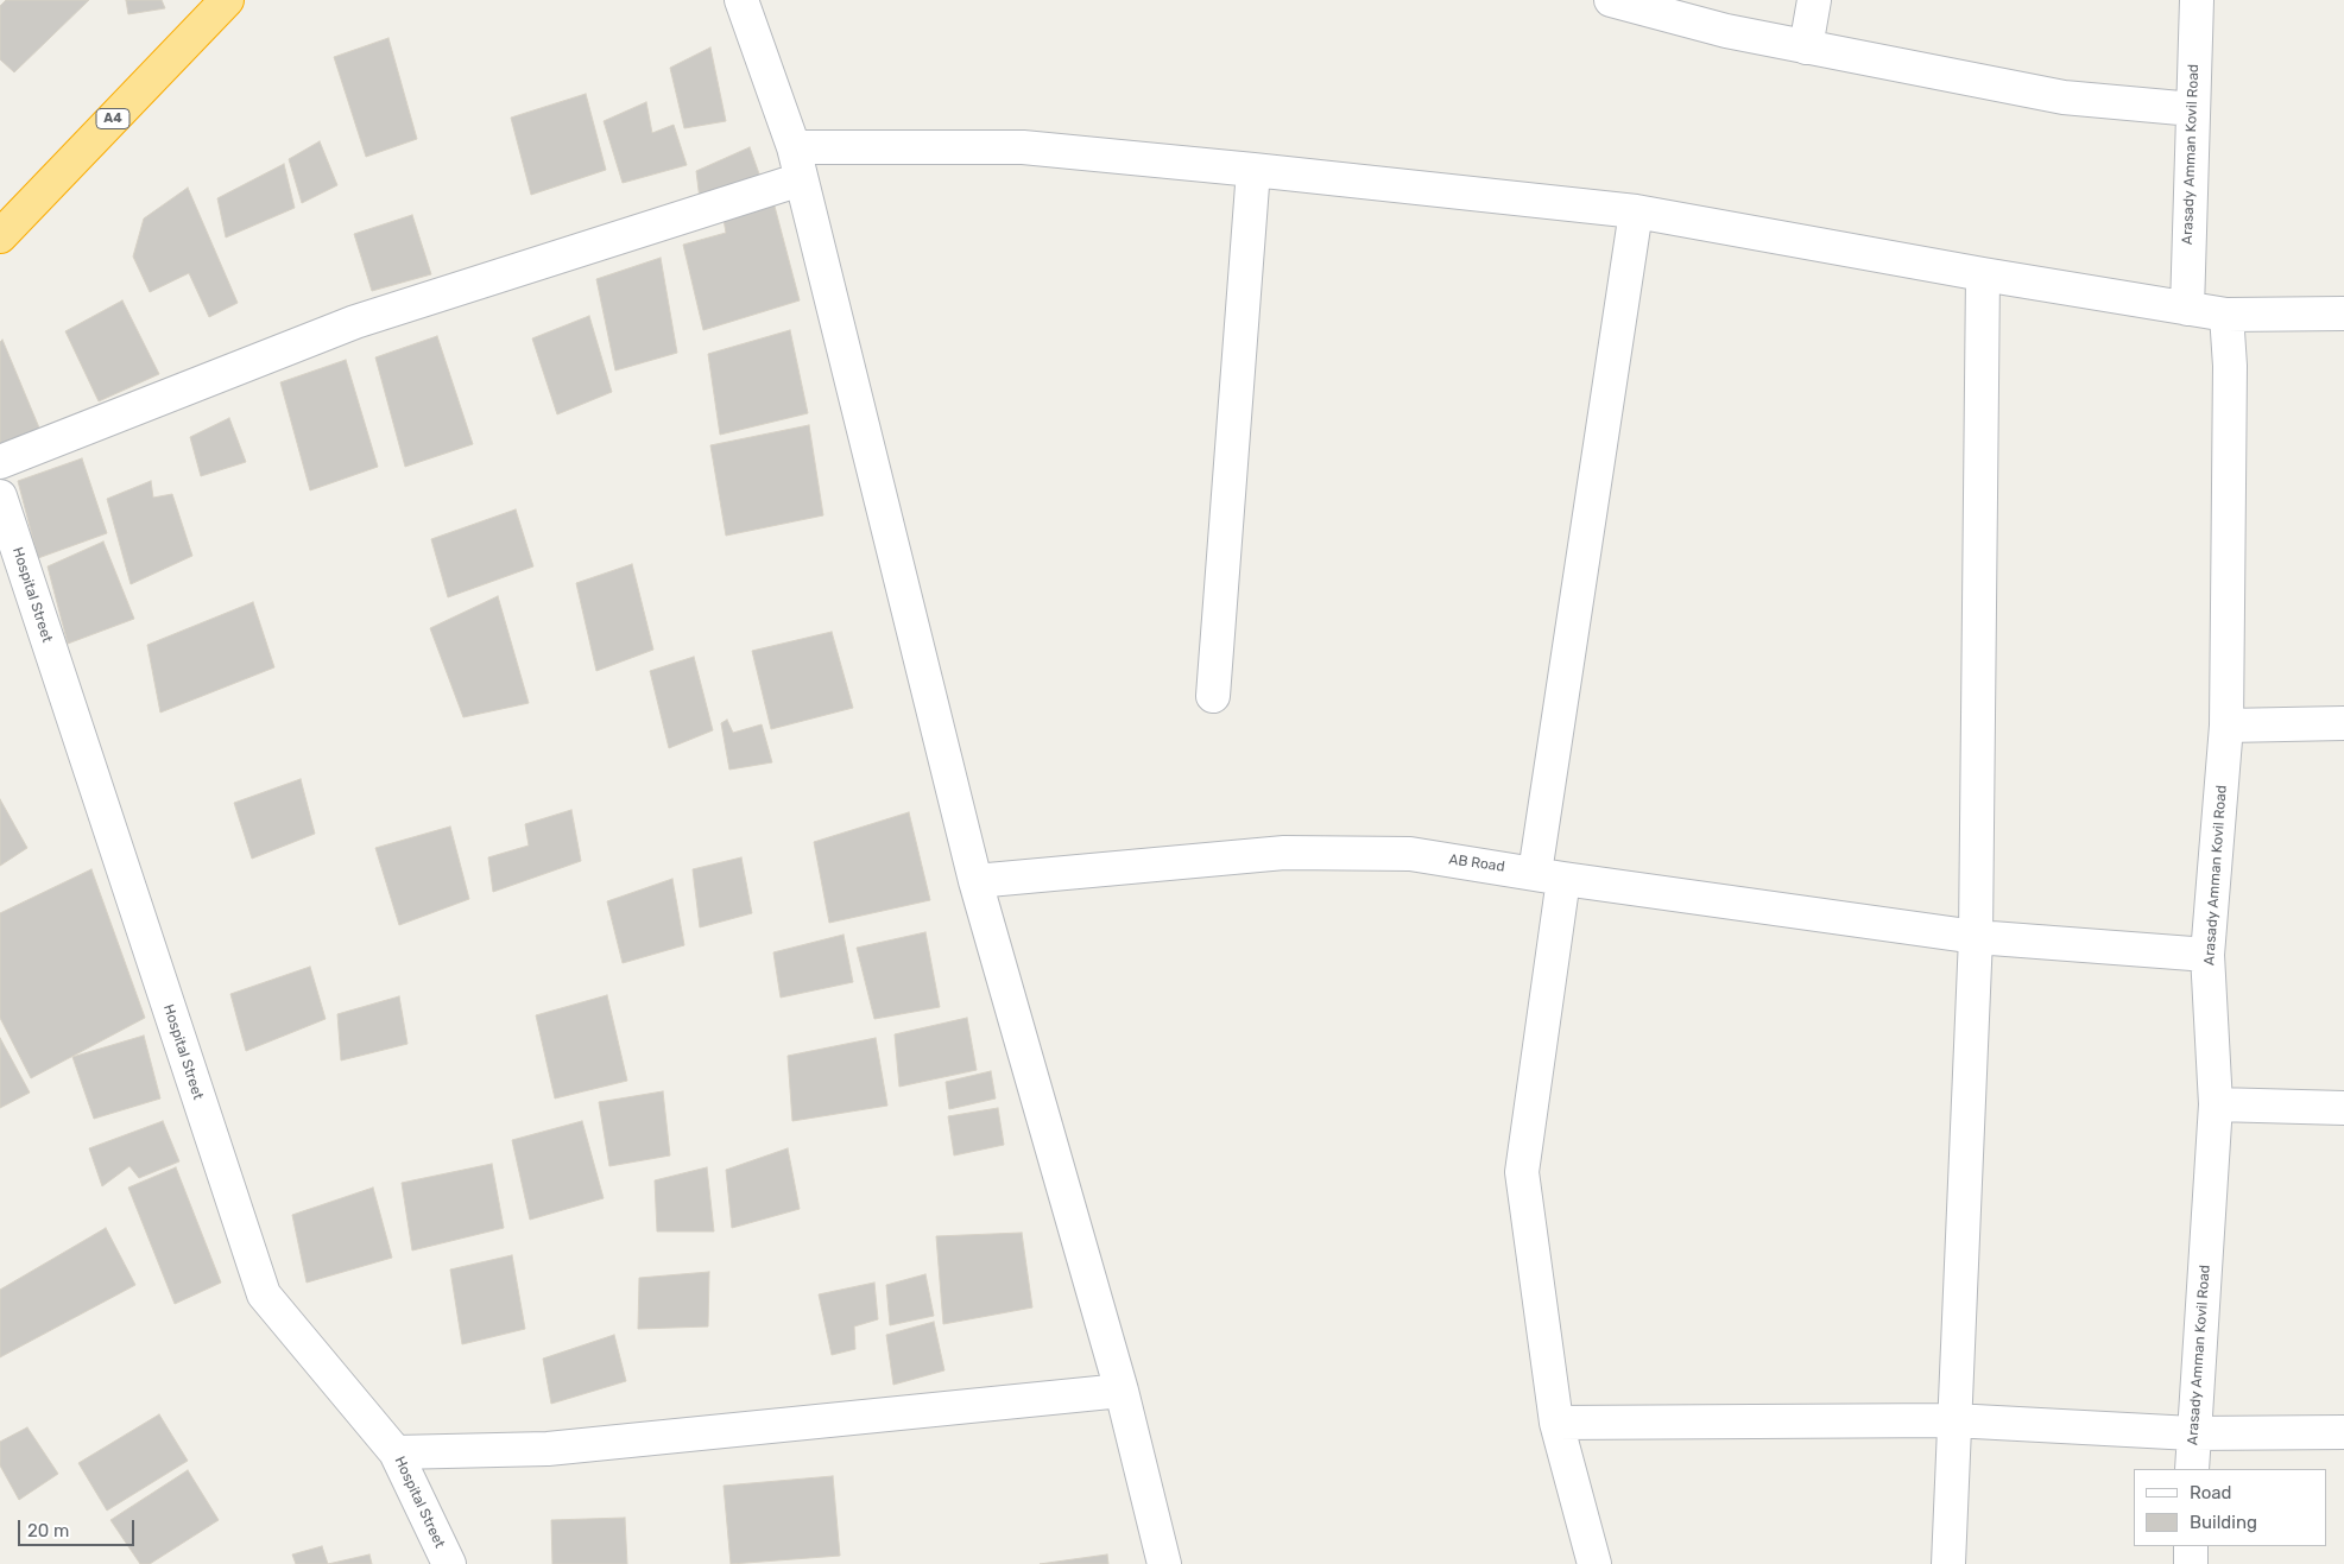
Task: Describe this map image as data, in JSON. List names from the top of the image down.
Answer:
{
  "streets": {
    "highway": ["A4"],
    "street": ["Arasady Amman Kovil Road", "Hospital Street", "AB Road"]
  },
  "crossings": [
    ["Arasady Amman Kovil Road", "AB Road"]
  ],
  "legend": ["Road", "Building"],
  "scale_bar": "20 m"
}
